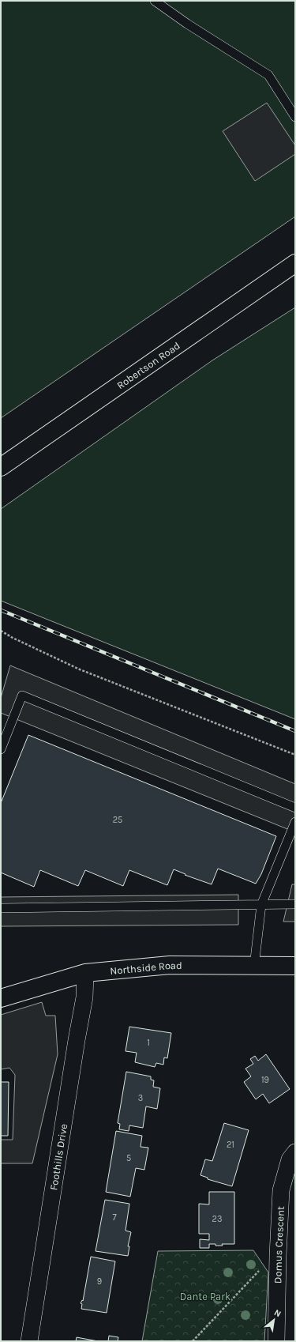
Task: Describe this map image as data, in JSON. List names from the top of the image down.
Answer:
{
  "streets": {
    "main road": ["Robertson Road", "Northside Road"],
    "street": ["Foothills Drive", "Domus Crescent"]
  },
  "crossings": [
    ["Northside Road", "Foothills Drive"]
  ],
  "parks": ["Dante Park"],
  "house_numbers": [
    "25",
    "1",
    "19",
    "3",
    "21",
    "5",
    "7",
    "23",
    "9"
  ],
  "north": "top right"
}
